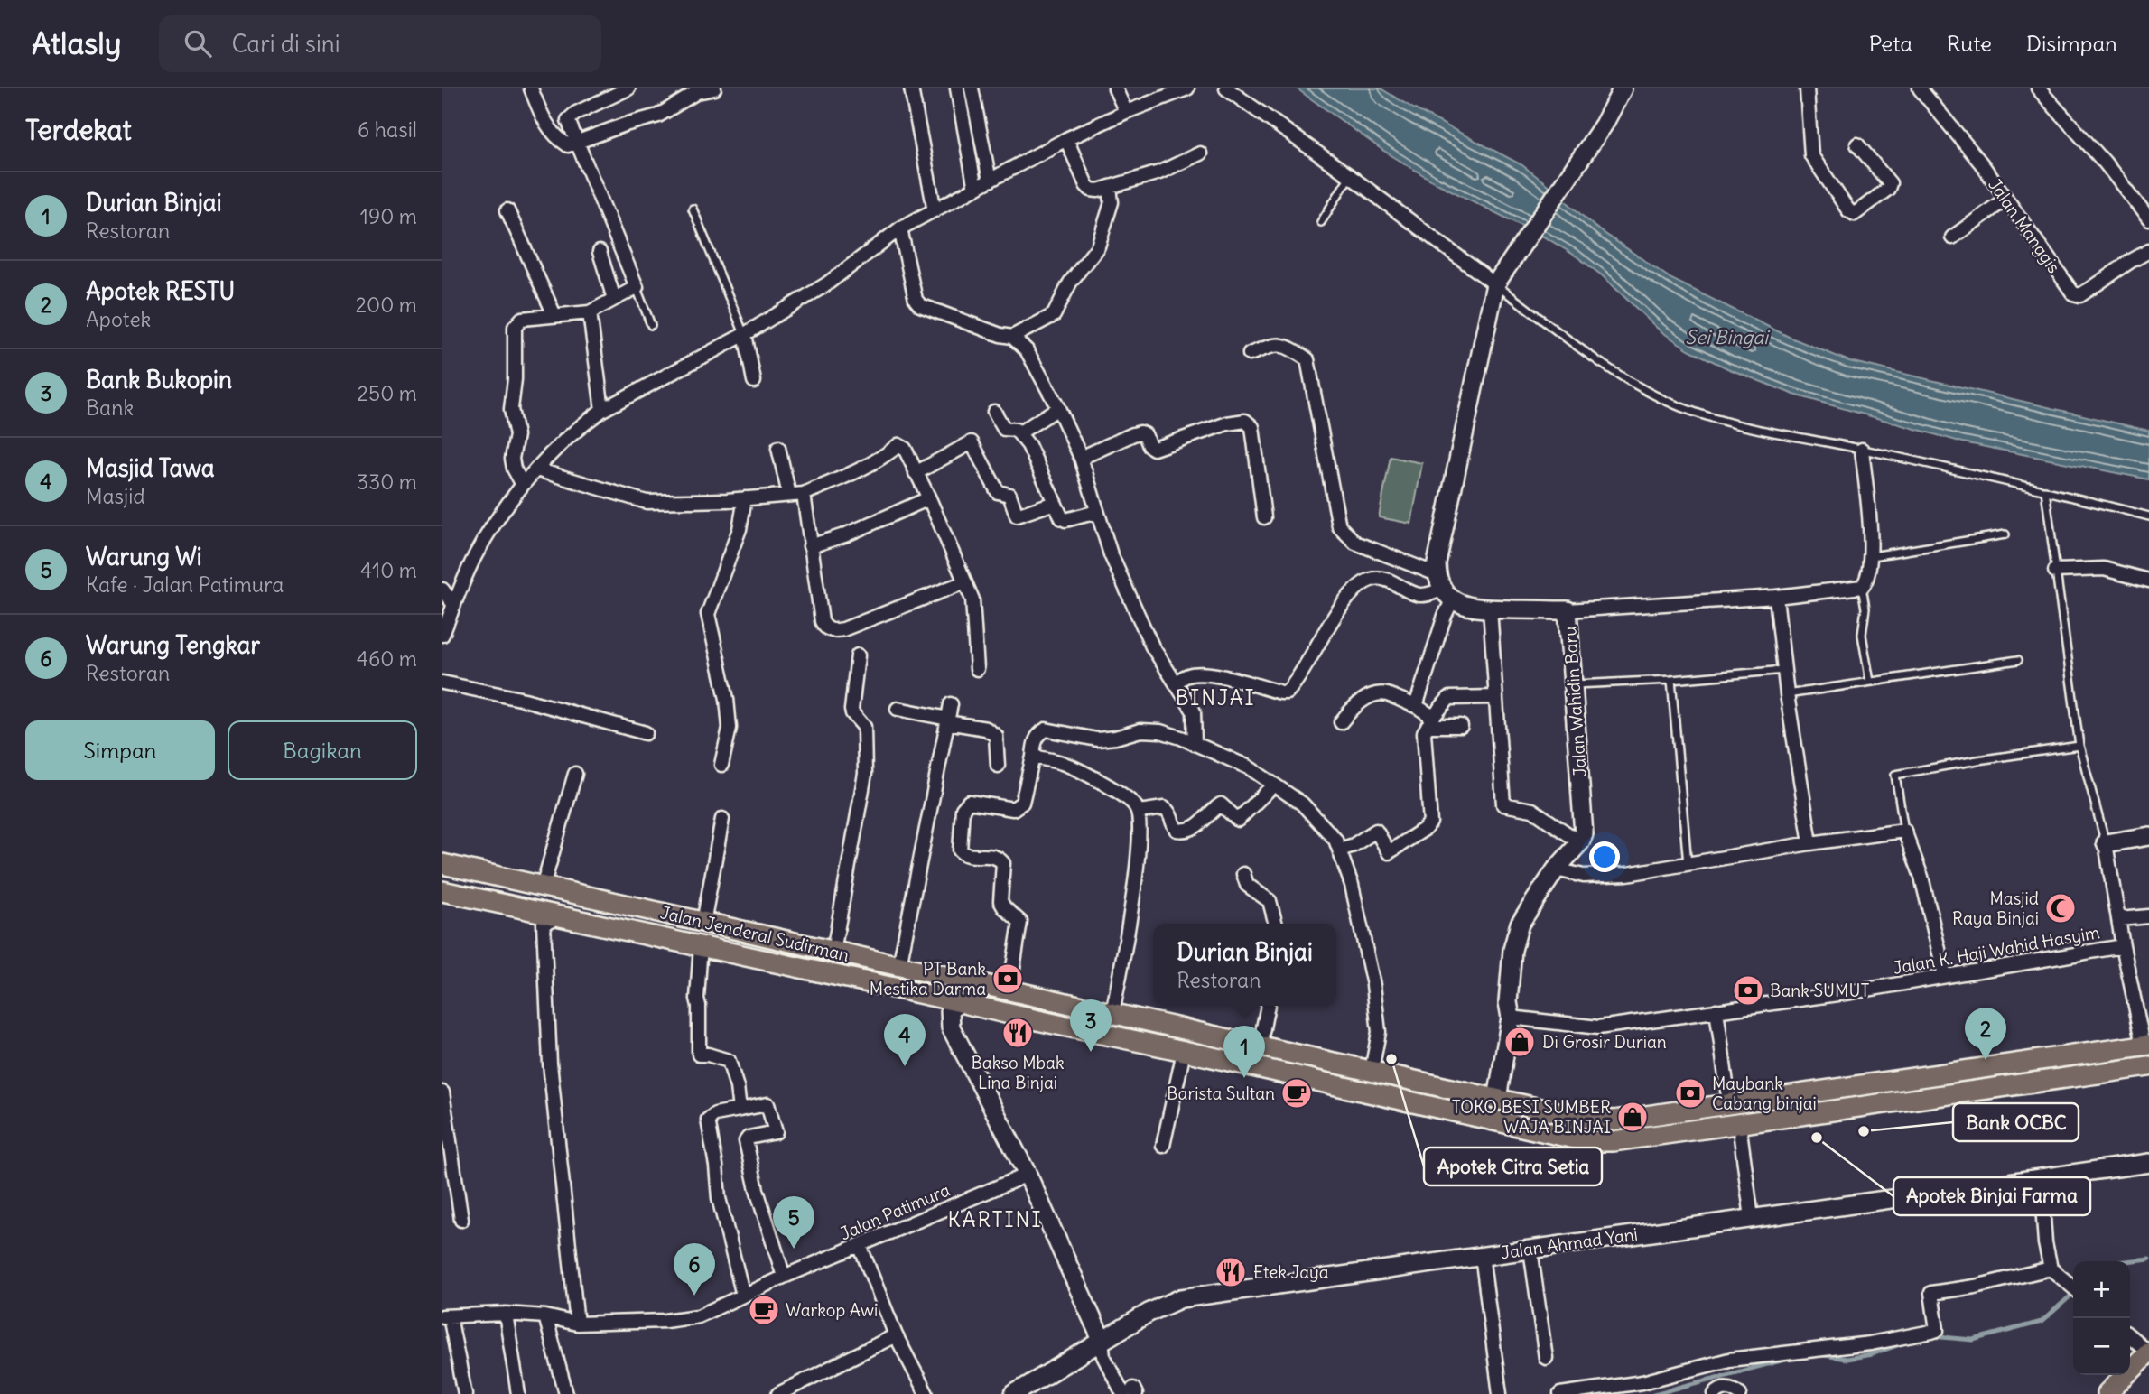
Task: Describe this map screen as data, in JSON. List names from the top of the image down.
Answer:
{
  "streets": {
    "main road": ["Jalan Jenderal Sudirman"],
    "street": [
      "Jalan Manggis",
      "Jalan Wahidin Baru",
      "Jalan K. Haji Wahid Hasyim",
      "Jalan Patimura",
      "Jalan Ahmad Yani"
    ]
  },
  "districts": ["BINJAI", "KARTINI"],
  "water": ["Sei Bingai"],
  "places": {
    "mosque": ["Masjid Raya Binjai"],
    "bank": ["PT Bank Mestika Darma", "Bank SUMUT", "Maybank Cabang binjai"],
    "restaurant": ["Bakso Mbak Lina Binjai", "Etek Jaya"],
    "shop": ["Di Grosir Durian", "TOKO BESI SUMBER WAJA BINJAI"],
    "other": ["Apotek Citra Setia", "Bank OCBC", "Apotek Binjai Farma"],
    "cafe": ["Barista Sultan", "Warkop Awi"]
  },
  "page": {
    "header": "Atlasly",
    "search": "Cari di sini",
    "nav": ["Peta", "Rute", "Disimpan"],
    "heading": ["Terdekat", "6 hasil"],
    "list": [
      {
        "mark": "1",
        "name": "Durian Binjai",
        "note": "Restoran",
        "value": "190 m"
      },
      {
        "mark": "2",
        "name": "Apotek RESTU",
        "note": "Apotek",
        "value": "200 m"
      },
      {
        "mark": "3",
        "name": "Bank Bukopin",
        "note": "Bank",
        "value": "250 m"
      },
      {
        "mark": "4",
        "name": "Masjid Tawa",
        "note": "Masjid",
        "value": "330 m"
      },
      {
        "mark": "5",
        "name": "Warung Wi",
        "note": "Kafe · Jalan Patimura",
        "value": "410 m"
      },
      {
        "mark": "6",
        "name": "Warung Tengkar",
        "note": "Restoran",
        "value": "460 m"
      }
    ],
    "buttons": ["Simpan", "Bagikan"],
    "popup": ["Durian Binjai", "Restoran"],
    "pins": [
      "3",
      "2",
      "4",
      "1",
      "5",
      "6"
    ],
    "map_buttons": ["+", "−"]
  }
}
